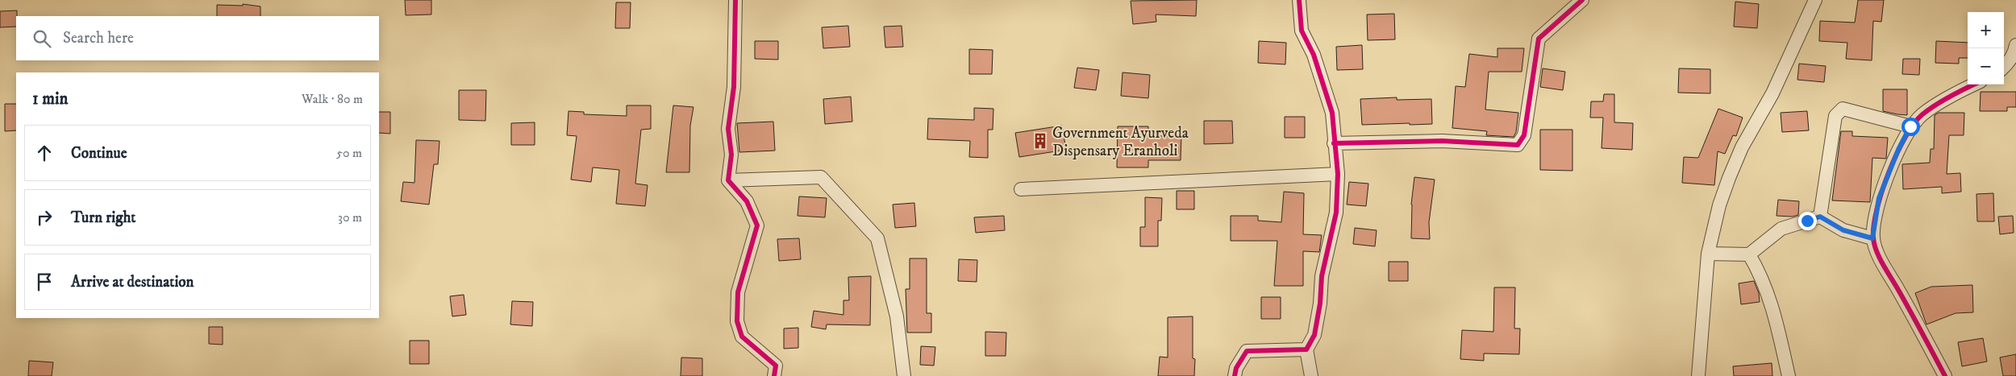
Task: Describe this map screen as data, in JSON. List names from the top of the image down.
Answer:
{
  "places": {
    "building": ["Government Ayurveda Dispensary Eranholi"]
  },
  "page": {
    "map_buttons": ["+", "−"],
    "search": "Search here",
    "heading": ["1 min", "Walk · 80 m"],
    "list": [
      ["Continue", "50 m"],
      ["Turn right", "30 m"],
      "Arrive at destination"
    ]
  }
}
